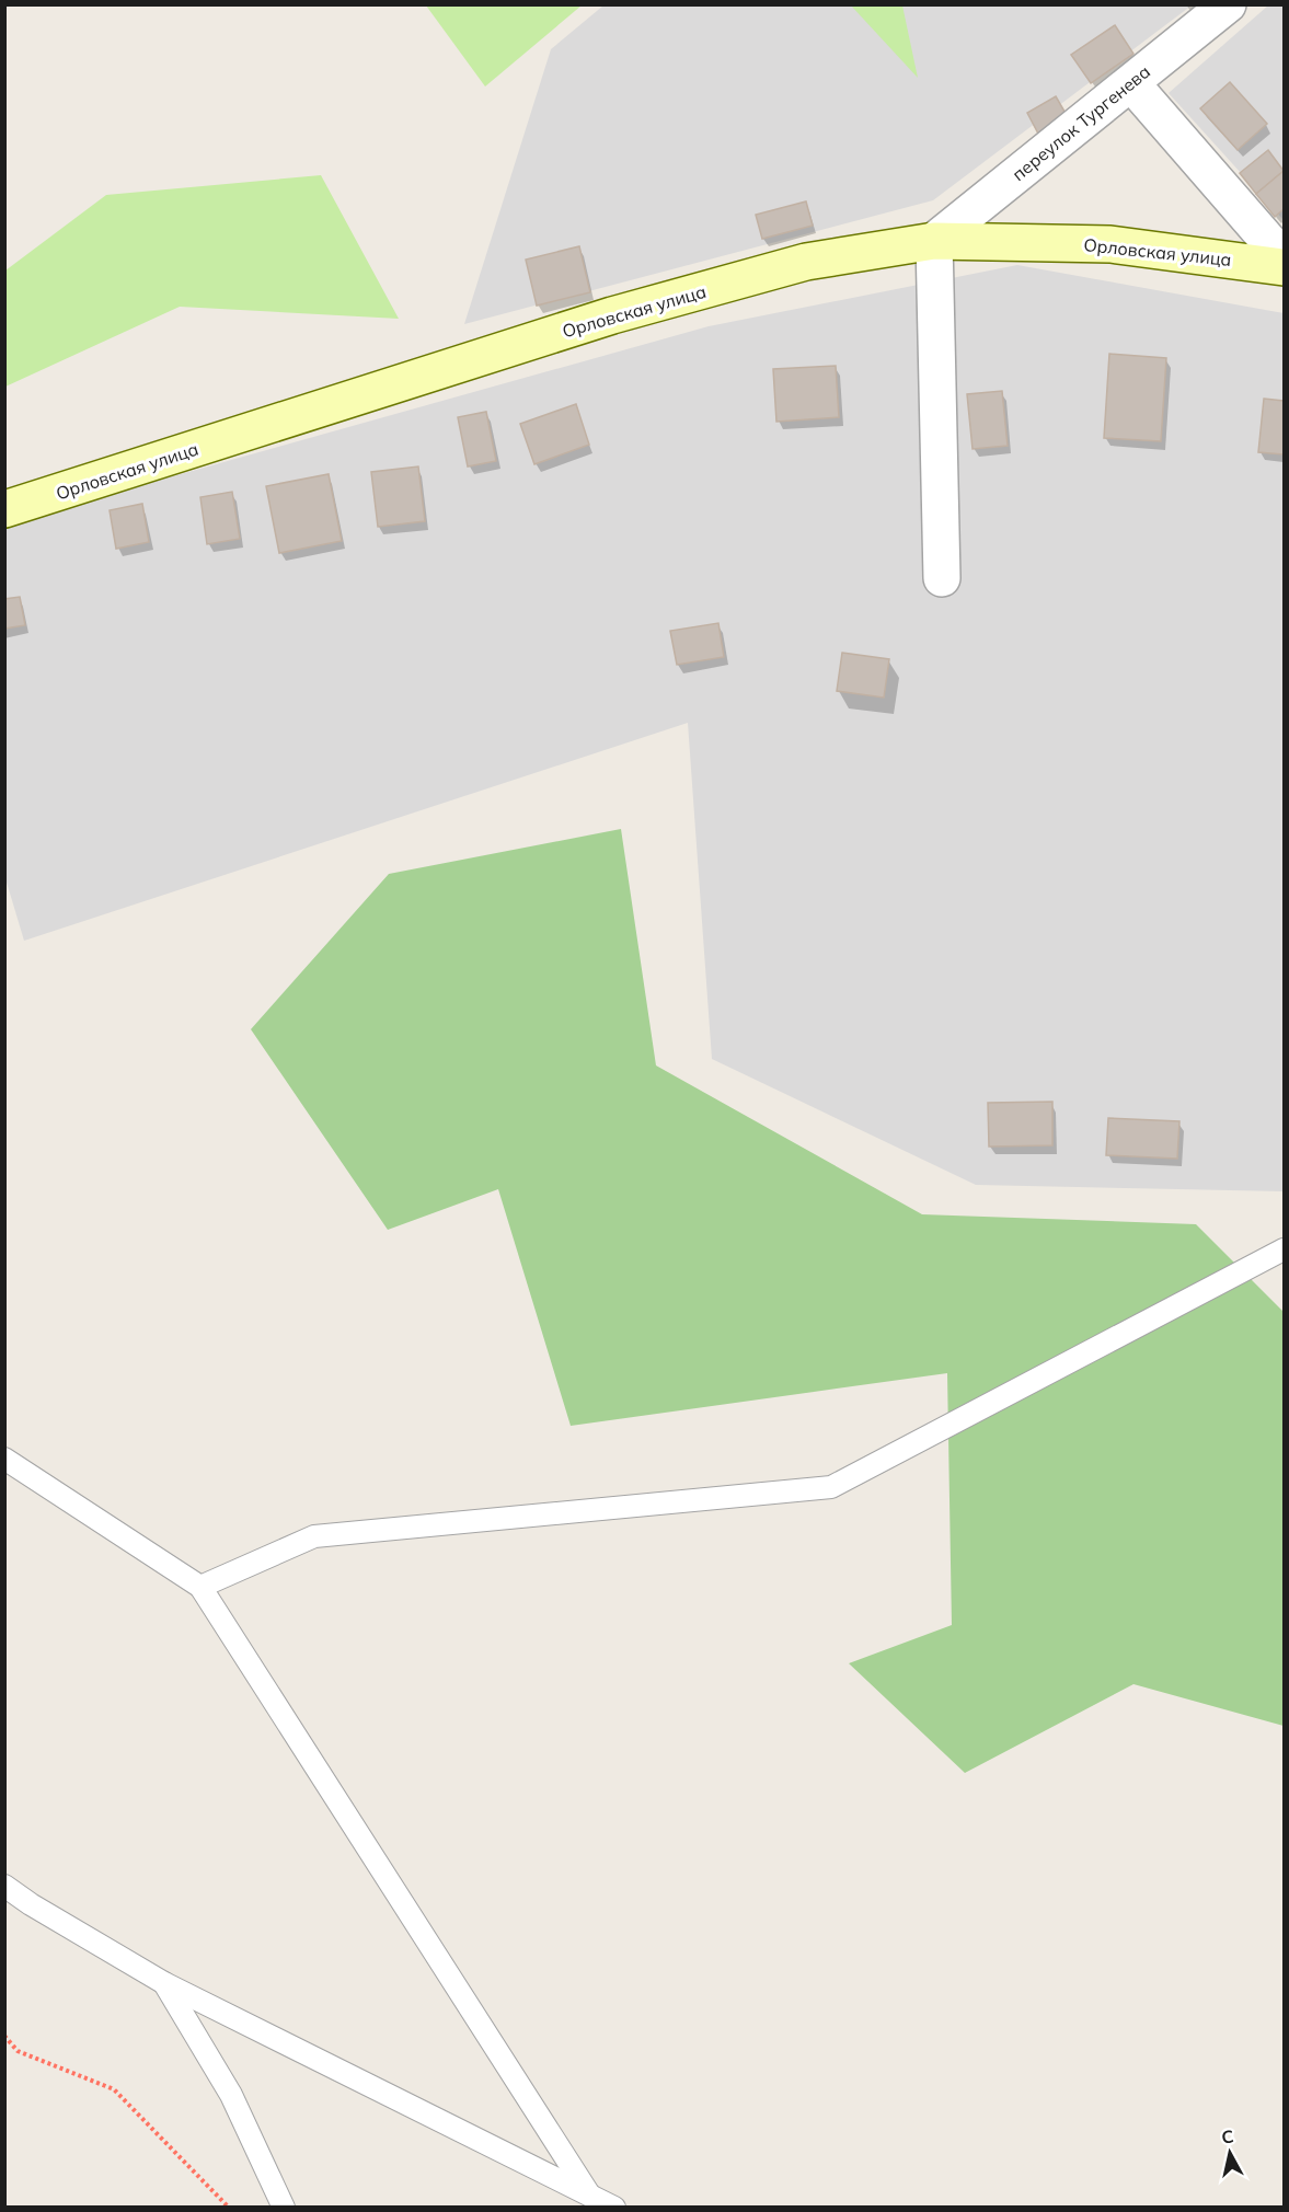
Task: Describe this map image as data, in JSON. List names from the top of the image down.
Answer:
{
  "streets": {
    "main road": ["Орловская улица"],
    "street": ["переулок Тургенева"]
  },
  "crossings": [
    ["переулок Тургенева", "Орловская улица"]
  ],
  "north": "top"
}
